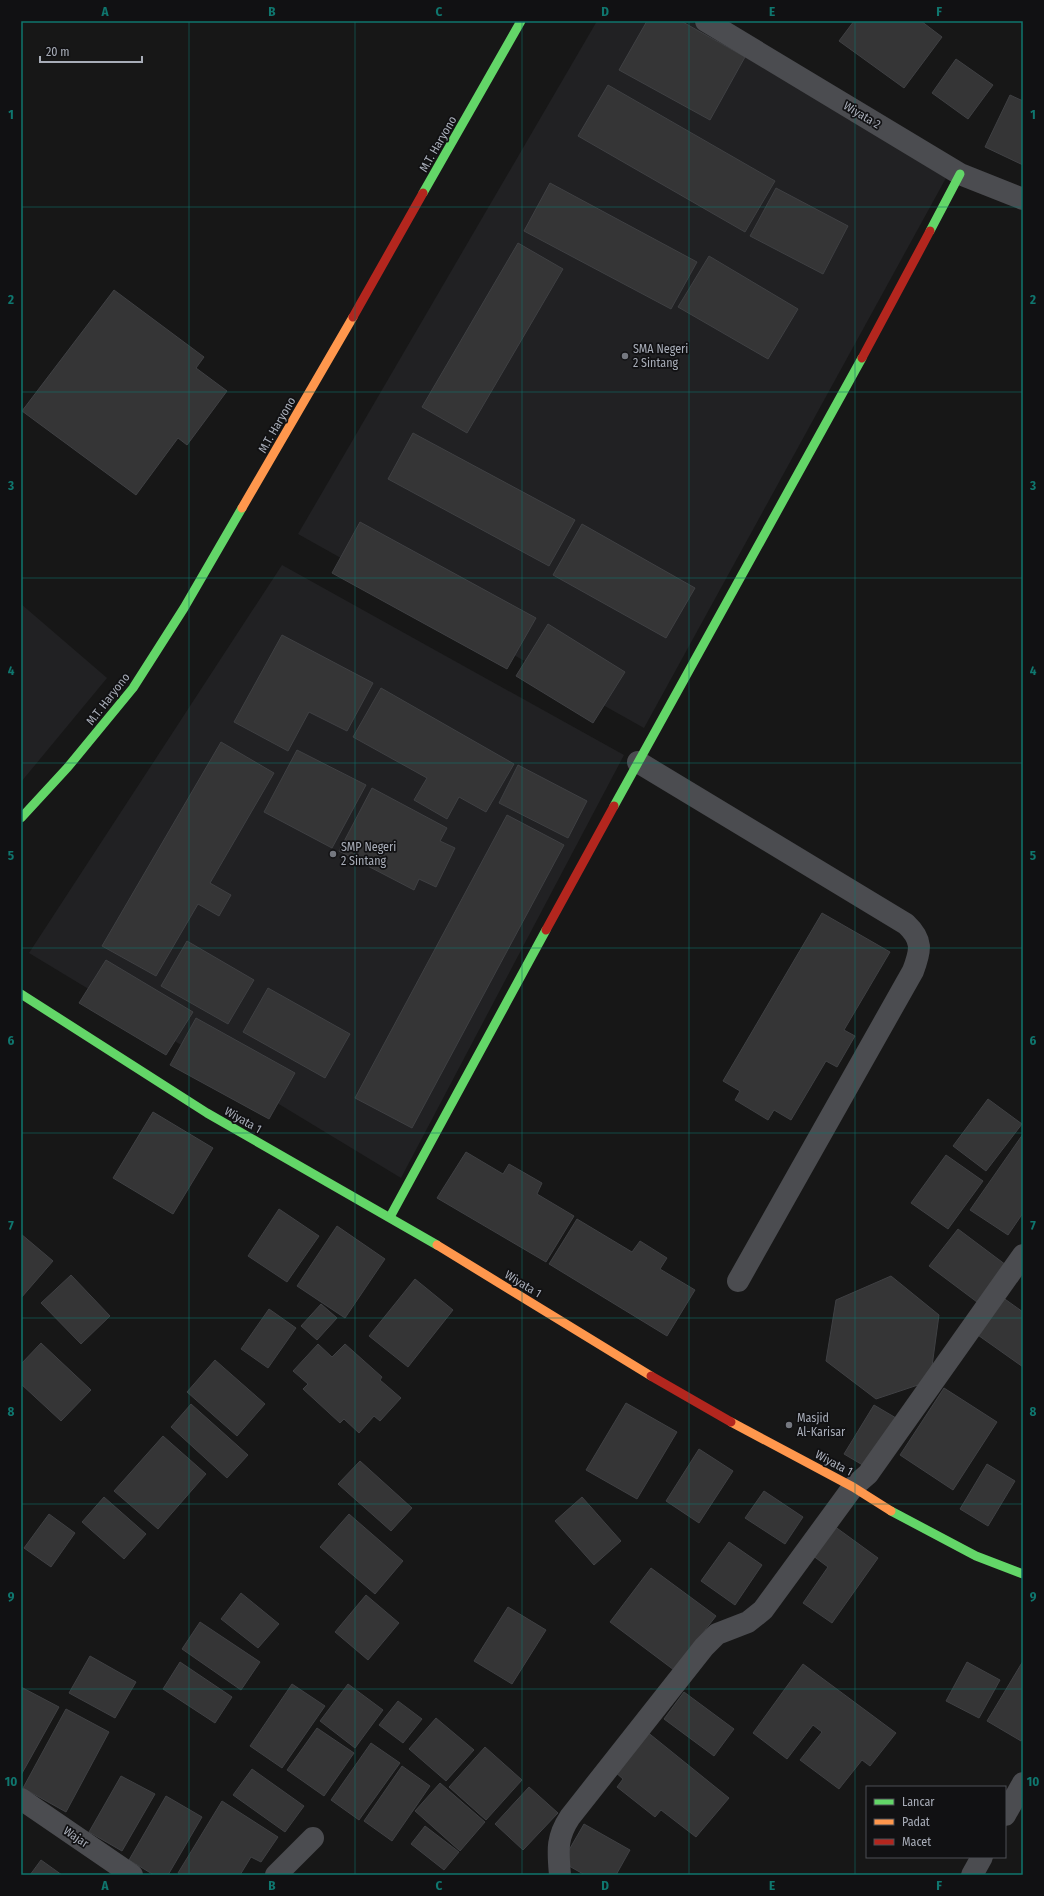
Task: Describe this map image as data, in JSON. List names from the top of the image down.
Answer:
{
  "streets": {
    "main road": ["M.T. Haryono", "Wiyata 1"],
    "street": ["Wiyata 2", "Wajar"]
  },
  "places": ["SMA Negeri 2 Sintang", "SMP Negeri 2 Sintang", "Masjid Al-Karisar"],
  "legend": ["Lancar", "Padat", "Macet"],
  "scale_bar": "20 m",
  "grid": {
    "columns": [
      "A",
      "B",
      "C",
      "D",
      "E",
      "F"
    ],
    "rows": [
      "1",
      "2",
      "3",
      "4",
      "5",
      "6",
      "7",
      "8",
      "9",
      "10"
    ]
  }
}
